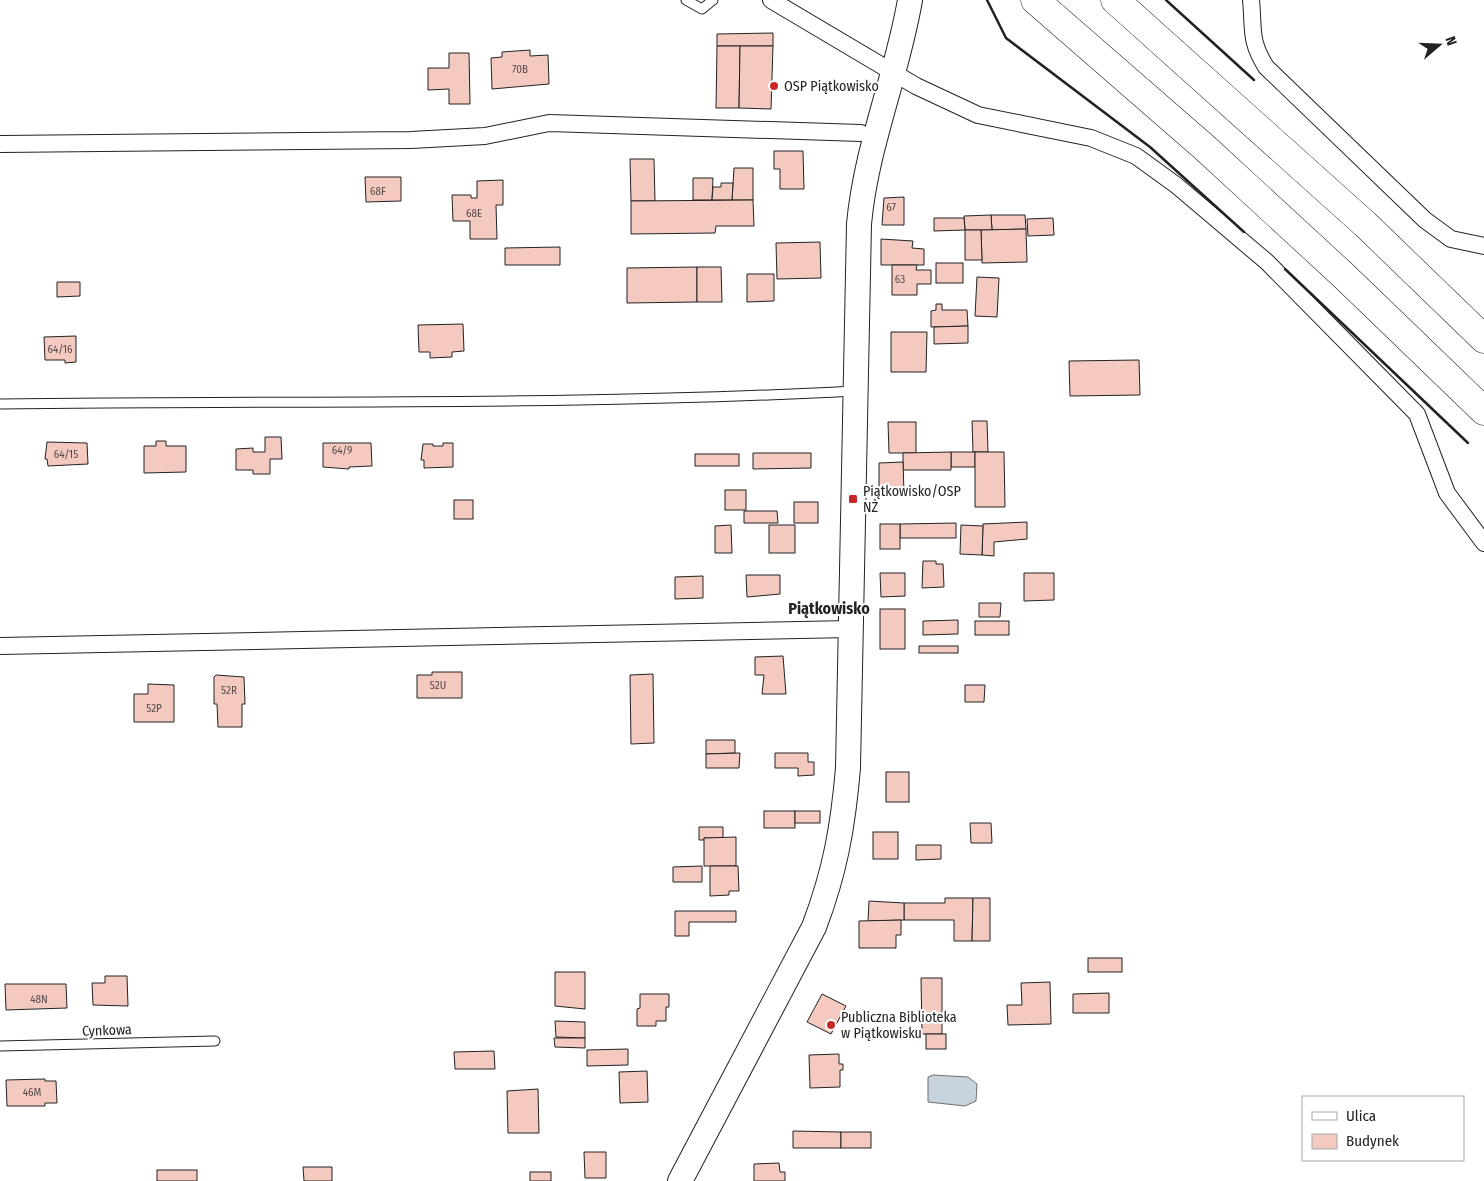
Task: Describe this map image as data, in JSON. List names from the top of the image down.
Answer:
{
  "streets": {
    "lane": ["Cynkowa"]
  },
  "districts": ["Piątkowisko"],
  "places": {
    "other": ["OSP Piątkowisko", "Publiczna Biblioteka w Piątkowisku"],
    "transit": ["Piątkowisko/OSP NŻ"]
  },
  "house_numbers": [
    "70B",
    "68F",
    "67",
    "68E",
    "63",
    "64/16",
    "64/9",
    "64/15",
    "52U",
    "52R",
    "52P",
    "48N",
    "46M"
  ],
  "legend": ["Ulica", "Budynek"],
  "north": "right"
}
